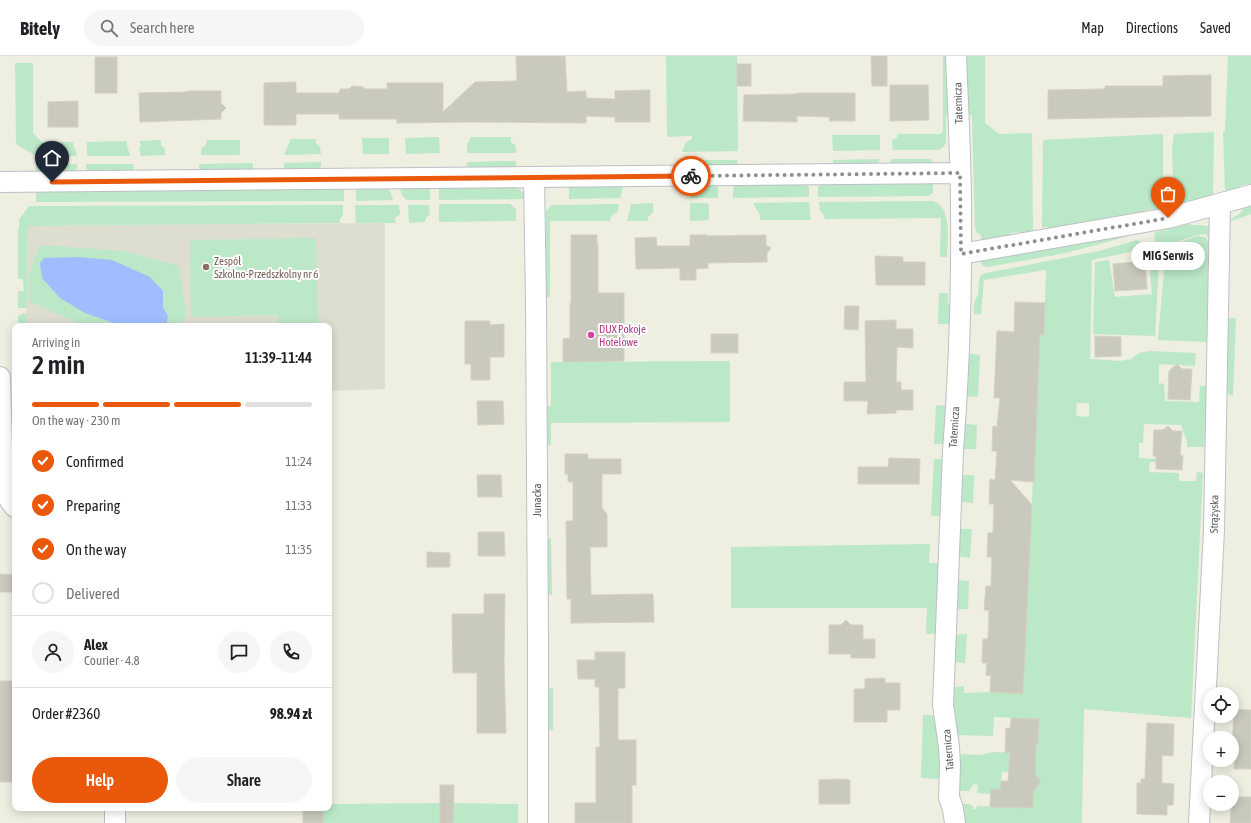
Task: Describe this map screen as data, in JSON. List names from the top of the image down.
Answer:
{
  "streets": {
    "street": ["Taternicza", "Junacka", "Strążyska"]
  },
  "places": ["MIG Serwis", "Zespół Szkolno-Przedszkolny nr 6", "DUX Pokoje Hotelowe"],
  "page": {
    "header": "Bitely",
    "search": "Search here",
    "nav": ["Map", "Directions", "Saved"],
    "bubble": "MIG Serwis",
    "heading": ["2 min", "Arriving in", "11:39–11:44"],
    "panel": [
      "Alex",
      "Courier · 4.8",
      "Order #2360",
      "98.94 zł"
    ],
    "bar": "On the way · 230 m",
    "list": [
      ["Confirmed", "11:24"],
      ["Preparing", "11:33"],
      ["On the way", "11:35"],
      "Delivered"
    ],
    "map_buttons": ["+", "−"],
    "buttons": ["Help", "Share"]
  }
}
